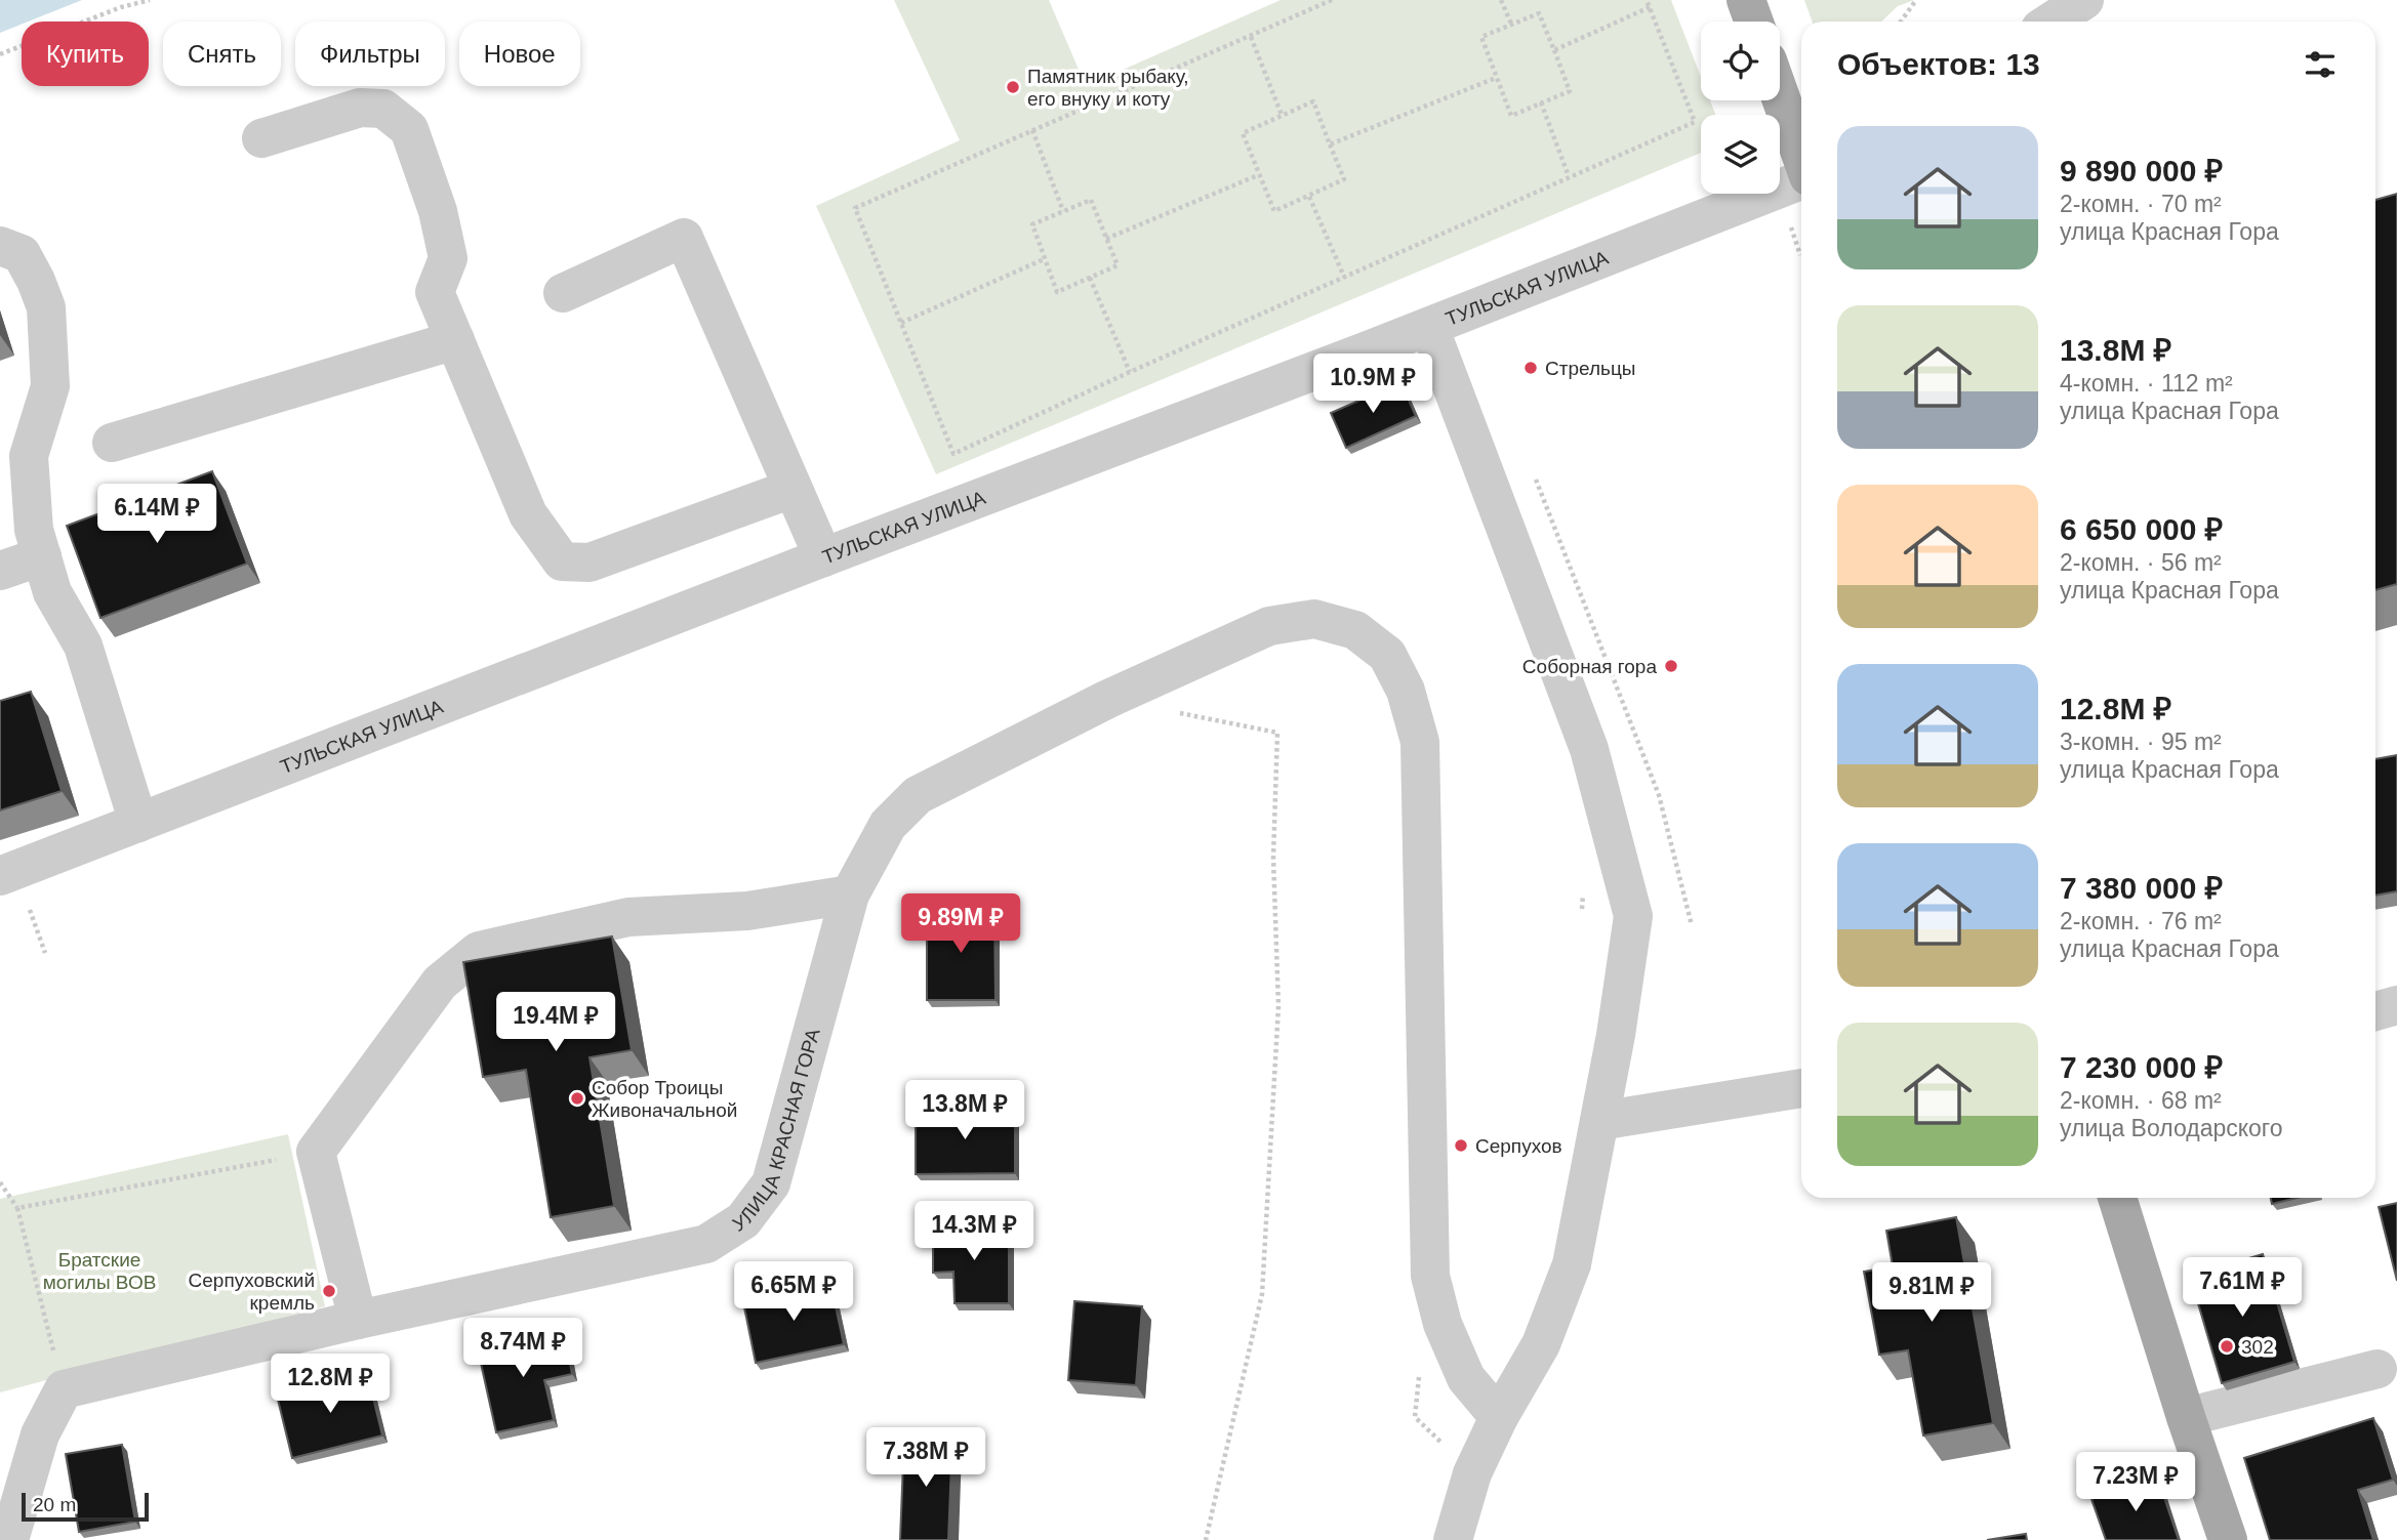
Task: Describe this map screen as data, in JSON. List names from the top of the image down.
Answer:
{
  "streets": {
    "street": ["ТУЛЬСКАЯ УЛИЦА", "УЛИЦА КРАСНАЯ ГОРА"]
  },
  "parks": ["Братские могилы ВОВ"],
  "places": [
    "Памятник рыбаку, его внуку и коту",
    "Стрельцы",
    "Соборная гора",
    "Собор Троицы Живоначальной",
    "Серпухов",
    "Серпуховский кремль",
    "302"
  ],
  "scale_bar": "20 m",
  "page": {
    "chip": [
      "Купить",
      "Снять",
      "Фильтры",
      "Новое"
    ],
    "heading": "Объектов: 13",
    "list": [
      {
        "name": "9 890 000 ₽",
        "note": "2-комн. · 70 m² · улица Красная Гора"
      },
      {
        "name": "13.8M ₽",
        "note": "4-комн. · 112 m² · улица Красная Гора"
      },
      {
        "name": "6 650 000 ₽",
        "note": "2-комн. · 56 m² · улица Красная Гора"
      },
      {
        "name": "12.8M ₽",
        "note": "3-комн. · 95 m² · улица Красная Гора"
      },
      {
        "name": "7 380 000 ₽",
        "note": "2-комн. · 76 m² · улица Красная Гора"
      },
      {
        "name": "7 230 000 ₽",
        "note": "2-комн. · 68 m² · улица Володарского"
      }
    ],
    "price": [
      "10.9M ₽",
      "6.14M ₽",
      "9.89M ₽",
      "19.4M ₽",
      "13.8M ₽",
      "14.3M ₽",
      "7.61M ₽",
      "6.65M ₽",
      "9.81M ₽",
      "8.74M ₽",
      "12.8M ₽",
      "7.38M ₽",
      "7.23M ₽"
    ],
    "scale": "20 m"
  }
}
